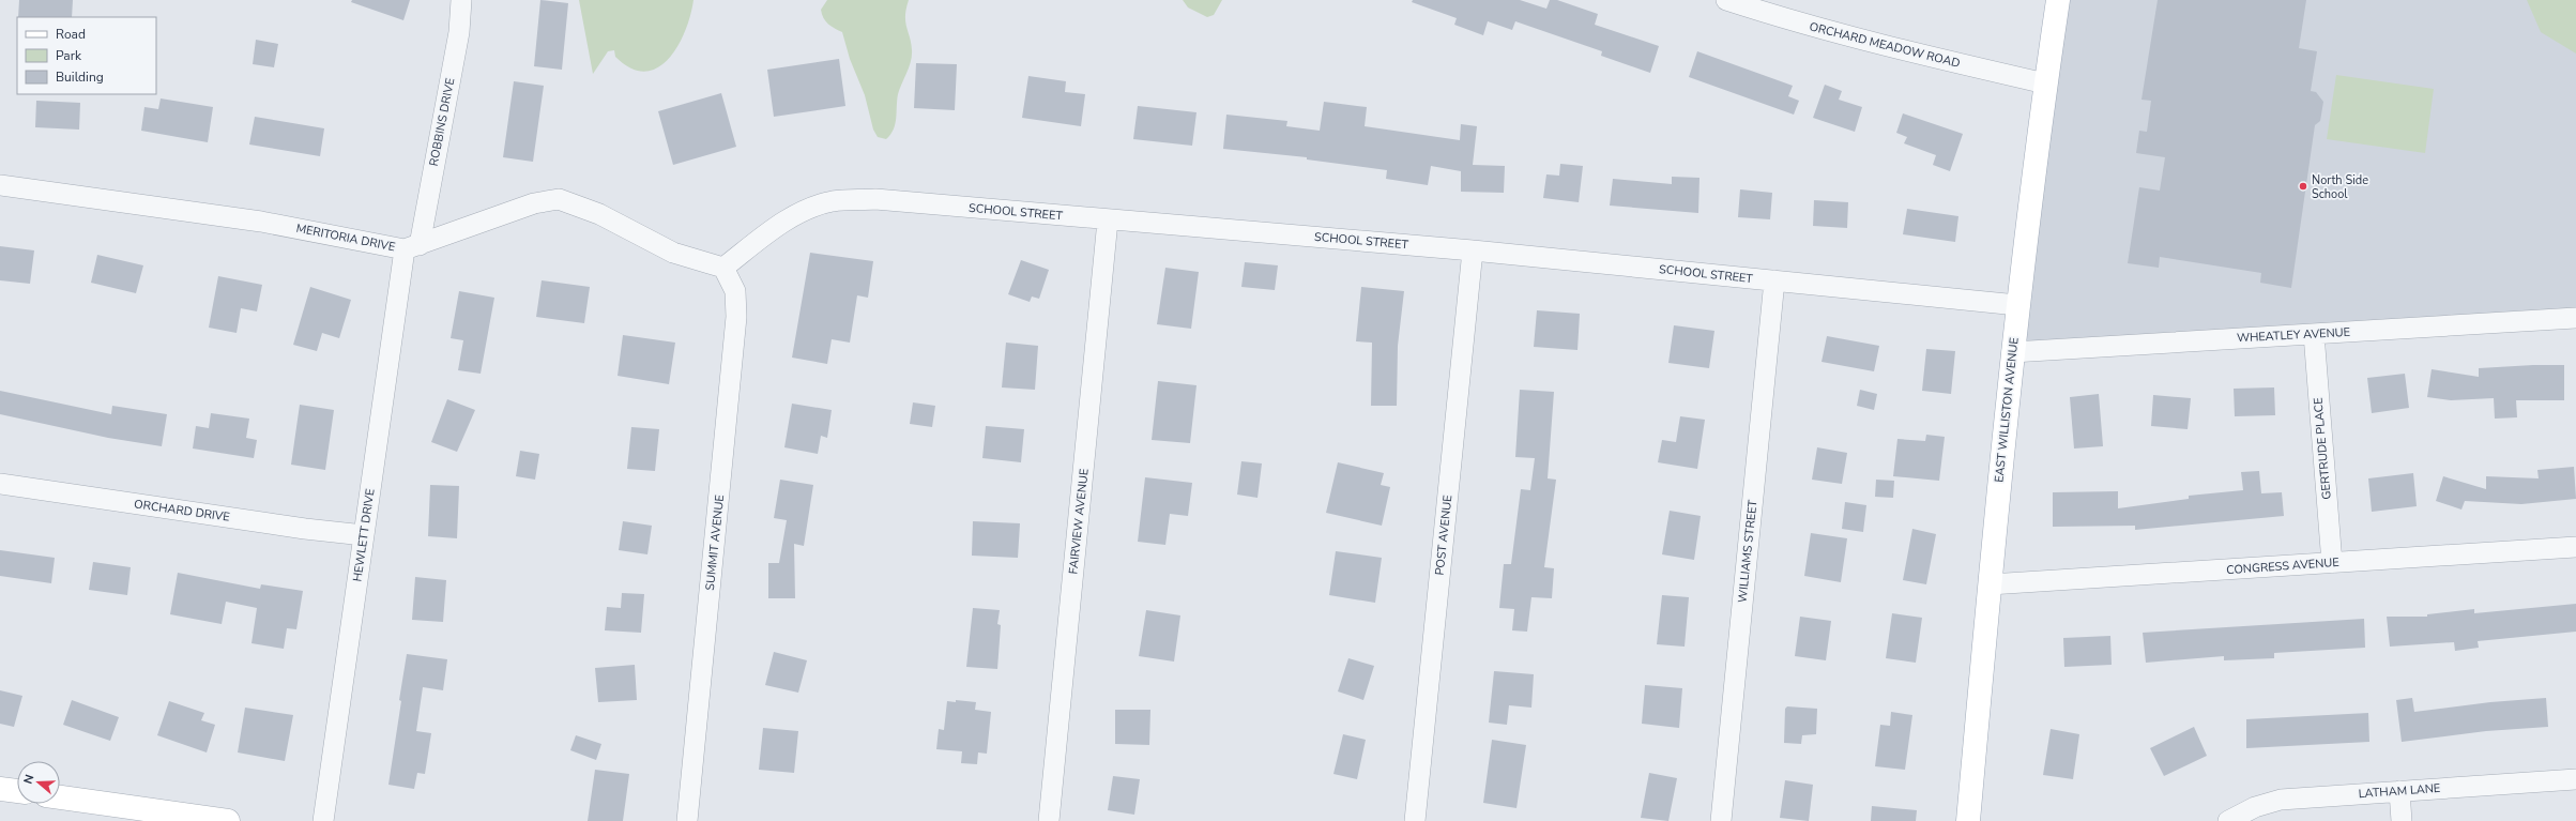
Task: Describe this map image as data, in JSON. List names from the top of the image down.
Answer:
{
  "streets": {
    "main road": ["EAST WILLISTON AVENUE"],
    "street": [
      "ORCHARD MEADOW ROAD",
      "ROBBINS DRIVE",
      "SCHOOL STREET",
      "MERITORIA DRIVE",
      "WHEATLEY AVENUE",
      "GERTRUDE PLACE",
      "ORCHARD DRIVE",
      "FAIRVIEW AVENUE",
      "HEWLETT DRIVE",
      "POST AVENUE",
      "SUMMIT AVENUE",
      "WILLIAMS STREET",
      "CONGRESS AVENUE",
      "LATHAM LANE"
    ]
  },
  "crossings": [
    ["ORCHARD MEADOW ROAD", "EAST WILLISTON AVENUE"],
    ["ROBBINS DRIVE", "MERITORIA DRIVE"],
    ["ROBBINS DRIVE", "HEWLETT DRIVE"],
    ["SCHOOL STREET", "EAST WILLISTON AVENUE"],
    ["SCHOOL STREET", "FAIRVIEW AVENUE"],
    ["SCHOOL STREET", "POST AVENUE"],
    ["SCHOOL STREET", "SUMMIT AVENUE"],
    ["SCHOOL STREET", "WILLIAMS STREET"],
    ["MERITORIA DRIVE", "HEWLETT DRIVE"],
    ["WHEATLEY AVENUE", "EAST WILLISTON AVENUE"],
    ["WHEATLEY AVENUE", "GERTRUDE PLACE"],
    ["EAST WILLISTON AVENUE", "CONGRESS AVENUE"],
    ["GERTRUDE PLACE", "CONGRESS AVENUE"],
    ["ORCHARD DRIVE", "HEWLETT DRIVE"]
  ],
  "places": ["North Side School"],
  "legend": ["Road", "Park", "Building"],
  "north": "left"
}
